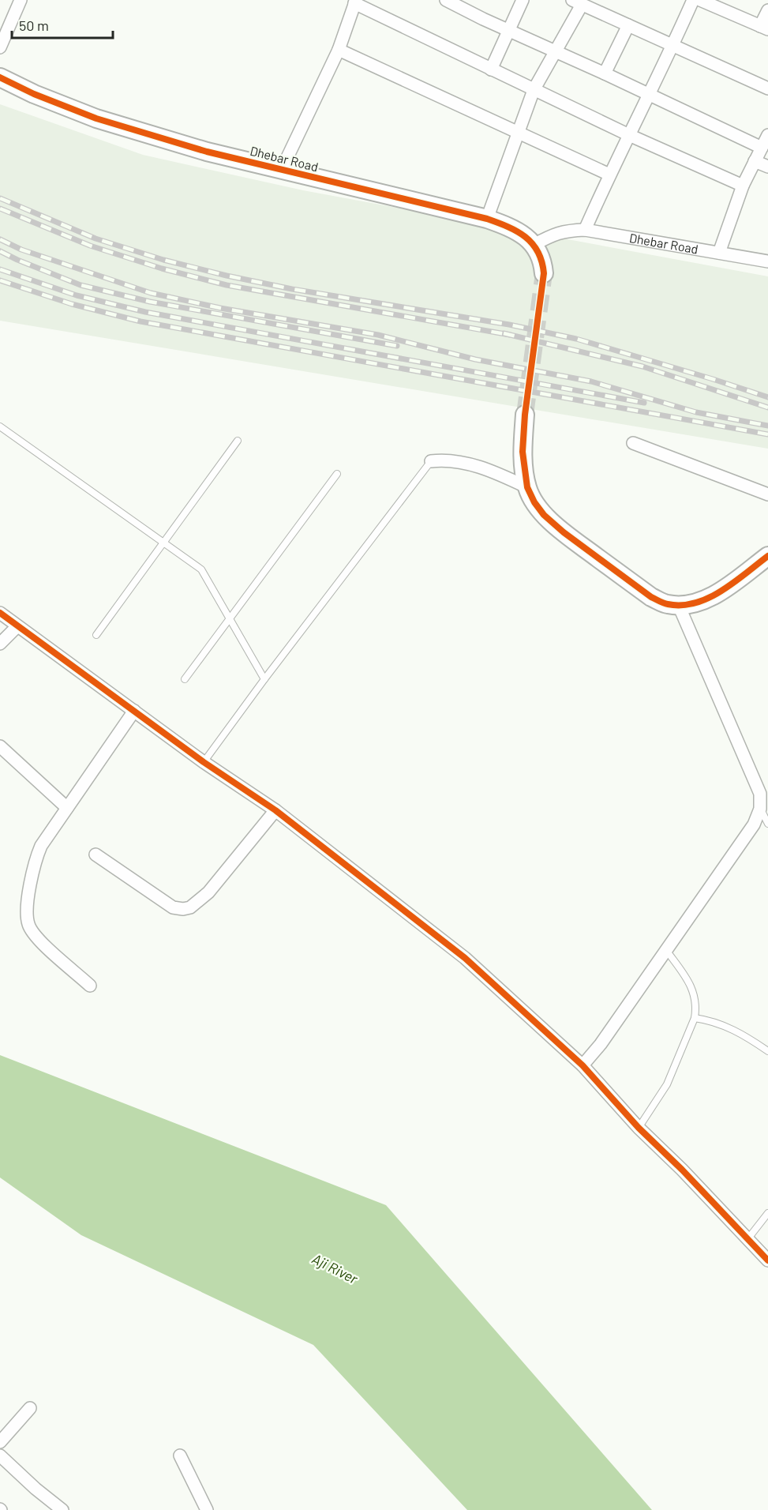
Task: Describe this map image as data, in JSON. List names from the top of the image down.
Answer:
{
  "streets": {
    "street": ["Dhebar Road"]
  },
  "water": ["Aji River"],
  "scale_bar": "50 m"
}
